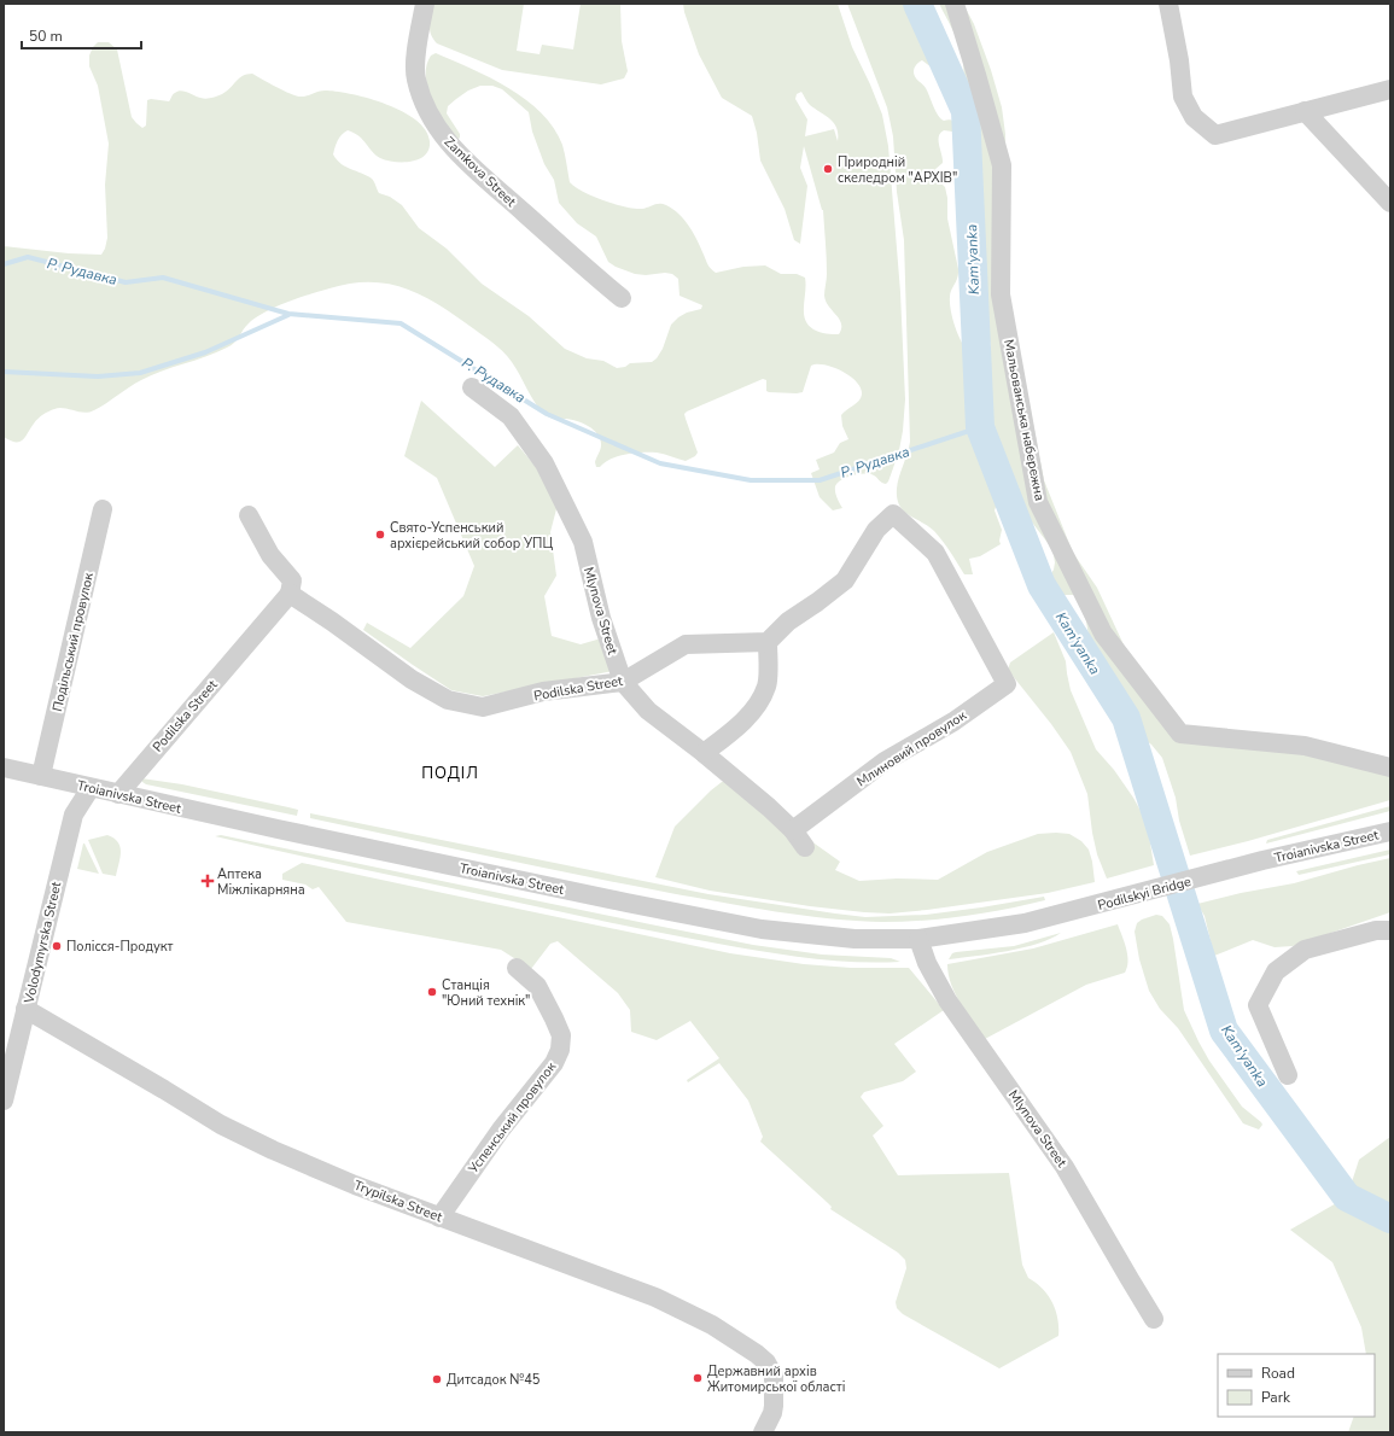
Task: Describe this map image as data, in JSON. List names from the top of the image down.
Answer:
{
  "streets": {
    "street": [
      "Zamkova Street",
      "Мальованська набережна",
      "Mlynova Street",
      "Подільський провулок",
      "Podilska Street",
      "Млиновий провулок",
      "Troianivska Street",
      "Podilskyi Bridge",
      "Volodymyrska Street",
      "Успенський провулок",
      "Trypilska Street"
    ]
  },
  "crossings": [
    ["Mlynova Street", "Podilska Street"],
    ["Mlynova Street", "Млиновий провулок"],
    ["Mlynova Street", "Troianivska Street"],
    ["Подільський провулок", "Troianivska Street"],
    ["Podilska Street", "Млиновий провулок"],
    ["Podilska Street", "Troianivska Street"],
    ["Troianivska Street", "Podilskyi Bridge"],
    ["Troianivska Street", "Volodymyrska Street"],
    ["Volodymyrska Street", "Trypilska Street"],
    ["Успенський провулок", "Trypilska Street"]
  ],
  "districts": ["ПОДІЛ"],
  "water": ["Kam'yanka", "Р. Рудавка"],
  "places": {
    "other": [
      "Природній скеледром \"АРХІВ\"",
      "Свято-Успенський архієрейський собор УПЦ",
      "Полісся-Продукт",
      "Станція \"Юний технік\"",
      "Державний архів Житомирської області",
      "Дитсадок №45"
    ],
    "health": ["Аптека Міжлікарняна"]
  },
  "legend": ["Road", "Park"],
  "scale_bar": "50 m"
}
